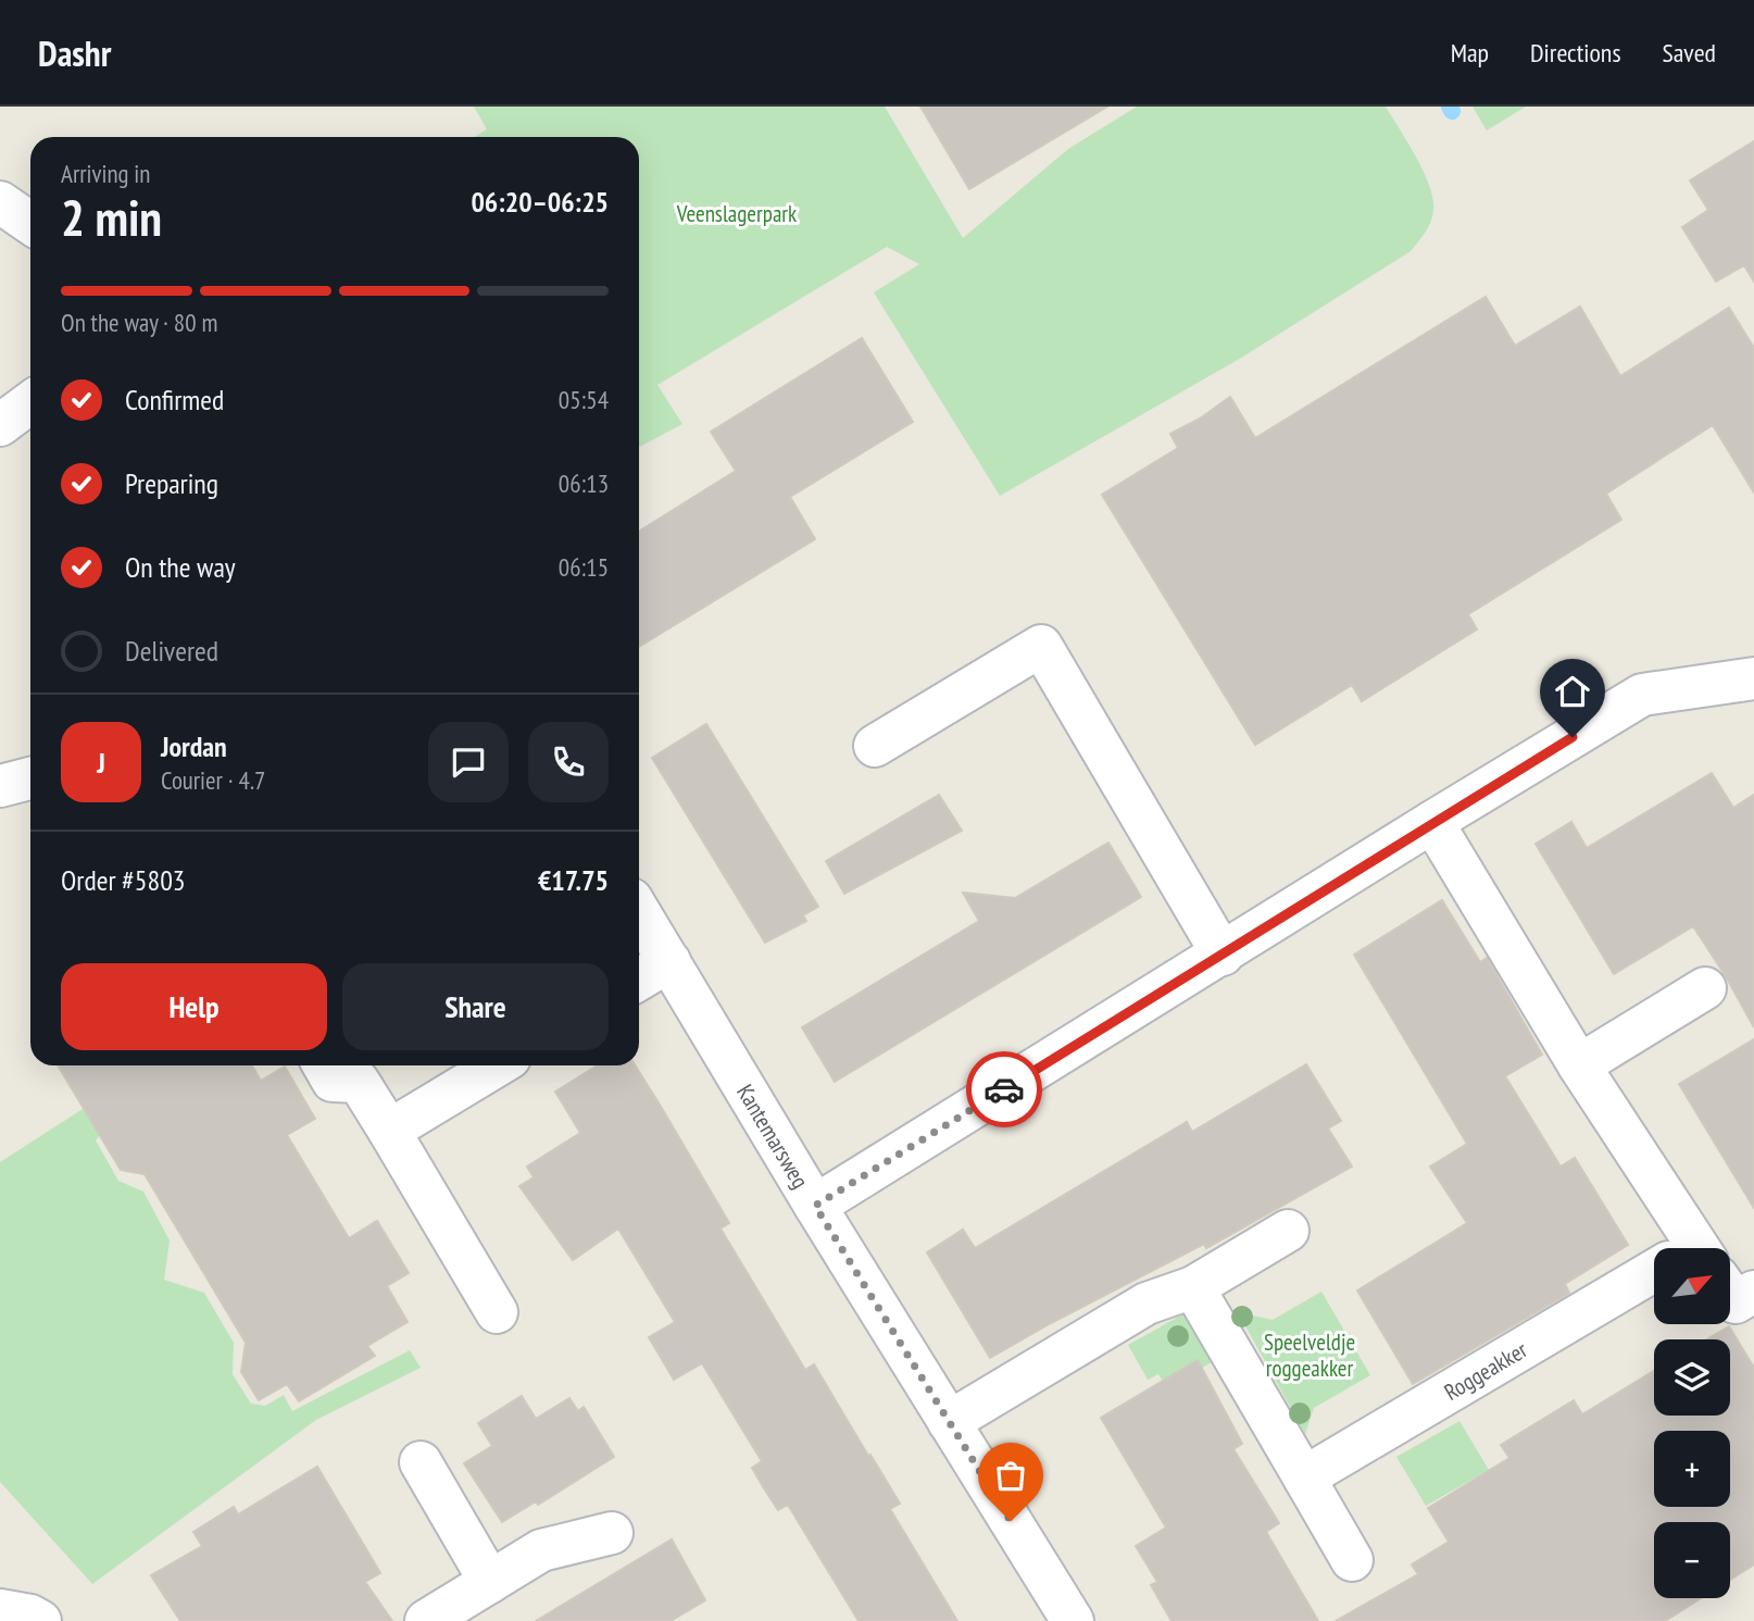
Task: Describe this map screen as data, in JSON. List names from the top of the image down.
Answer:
{
  "streets": {
    "street": ["Kantemarsweg", "Roggeakker"]
  },
  "parks": ["Veenslagerpark", "Speelveldje roggeakker"],
  "north": "top right",
  "page": {
    "header": "Dashr",
    "nav": ["Map", "Directions", "Saved"],
    "heading": ["2 min", "Arriving in", "06:20–06:25"],
    "panel": [
      "Jordan",
      "Courier · 4.7",
      "Order #5803",
      "€17.75"
    ],
    "bar": "On the way · 80 m",
    "list": [
      ["Confirmed", "05:54"],
      ["Preparing", "06:13"],
      ["On the way", "06:15"],
      "Delivered"
    ],
    "round": "J",
    "buttons": ["Help", "Share"],
    "map_buttons": ["+", "−"]
  }
}
